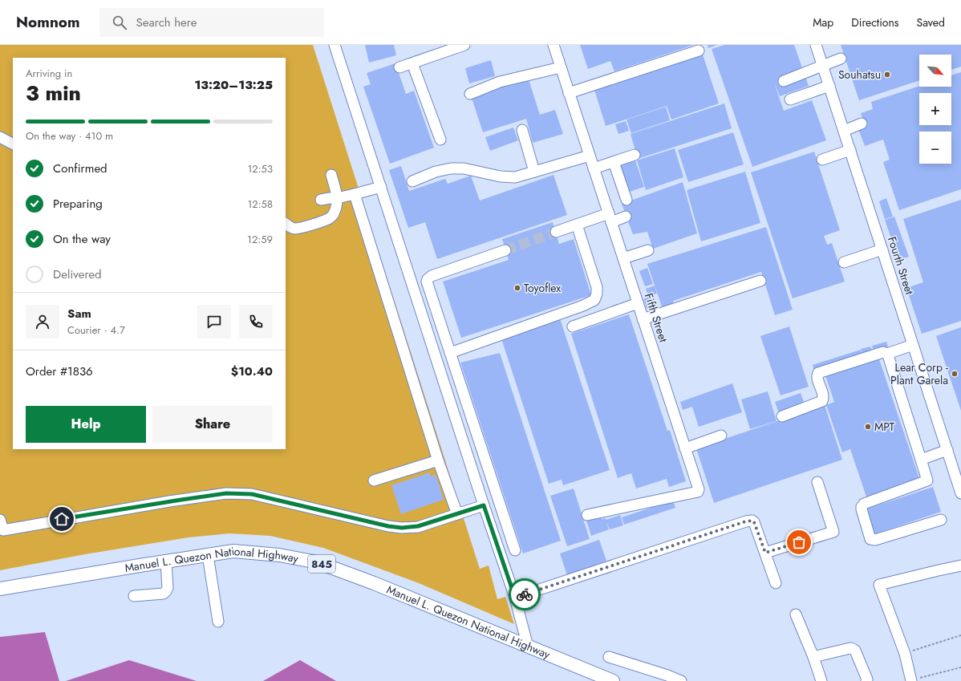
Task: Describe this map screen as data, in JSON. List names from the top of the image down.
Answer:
{
  "streets": {
    "main road": ["845", "Manuel L. Quezon National Highway"],
    "street": ["Fourth Street", "Fifth Street"]
  },
  "places": [
    "Souhatsu",
    "Toyoflex",
    "Lear Corp - Plant Garela",
    "MPT"
  ],
  "north": "bottom right",
  "page": {
    "header": "Nomnom",
    "search": "Search here",
    "nav": ["Map", "Directions", "Saved"],
    "map_buttons": ["+", "−"],
    "heading": ["3 min", "Arriving in", "13:20–13:25"],
    "panel": [
      "Sam",
      "Courier · 4.7",
      "Order #1836",
      "$10.40"
    ],
    "bar": "On the way · 410 m",
    "list": [
      ["Confirmed", "12:53"],
      ["Preparing", "12:58"],
      ["On the way", "12:59"],
      "Delivered"
    ],
    "buttons": ["Help", "Share"]
  }
}
